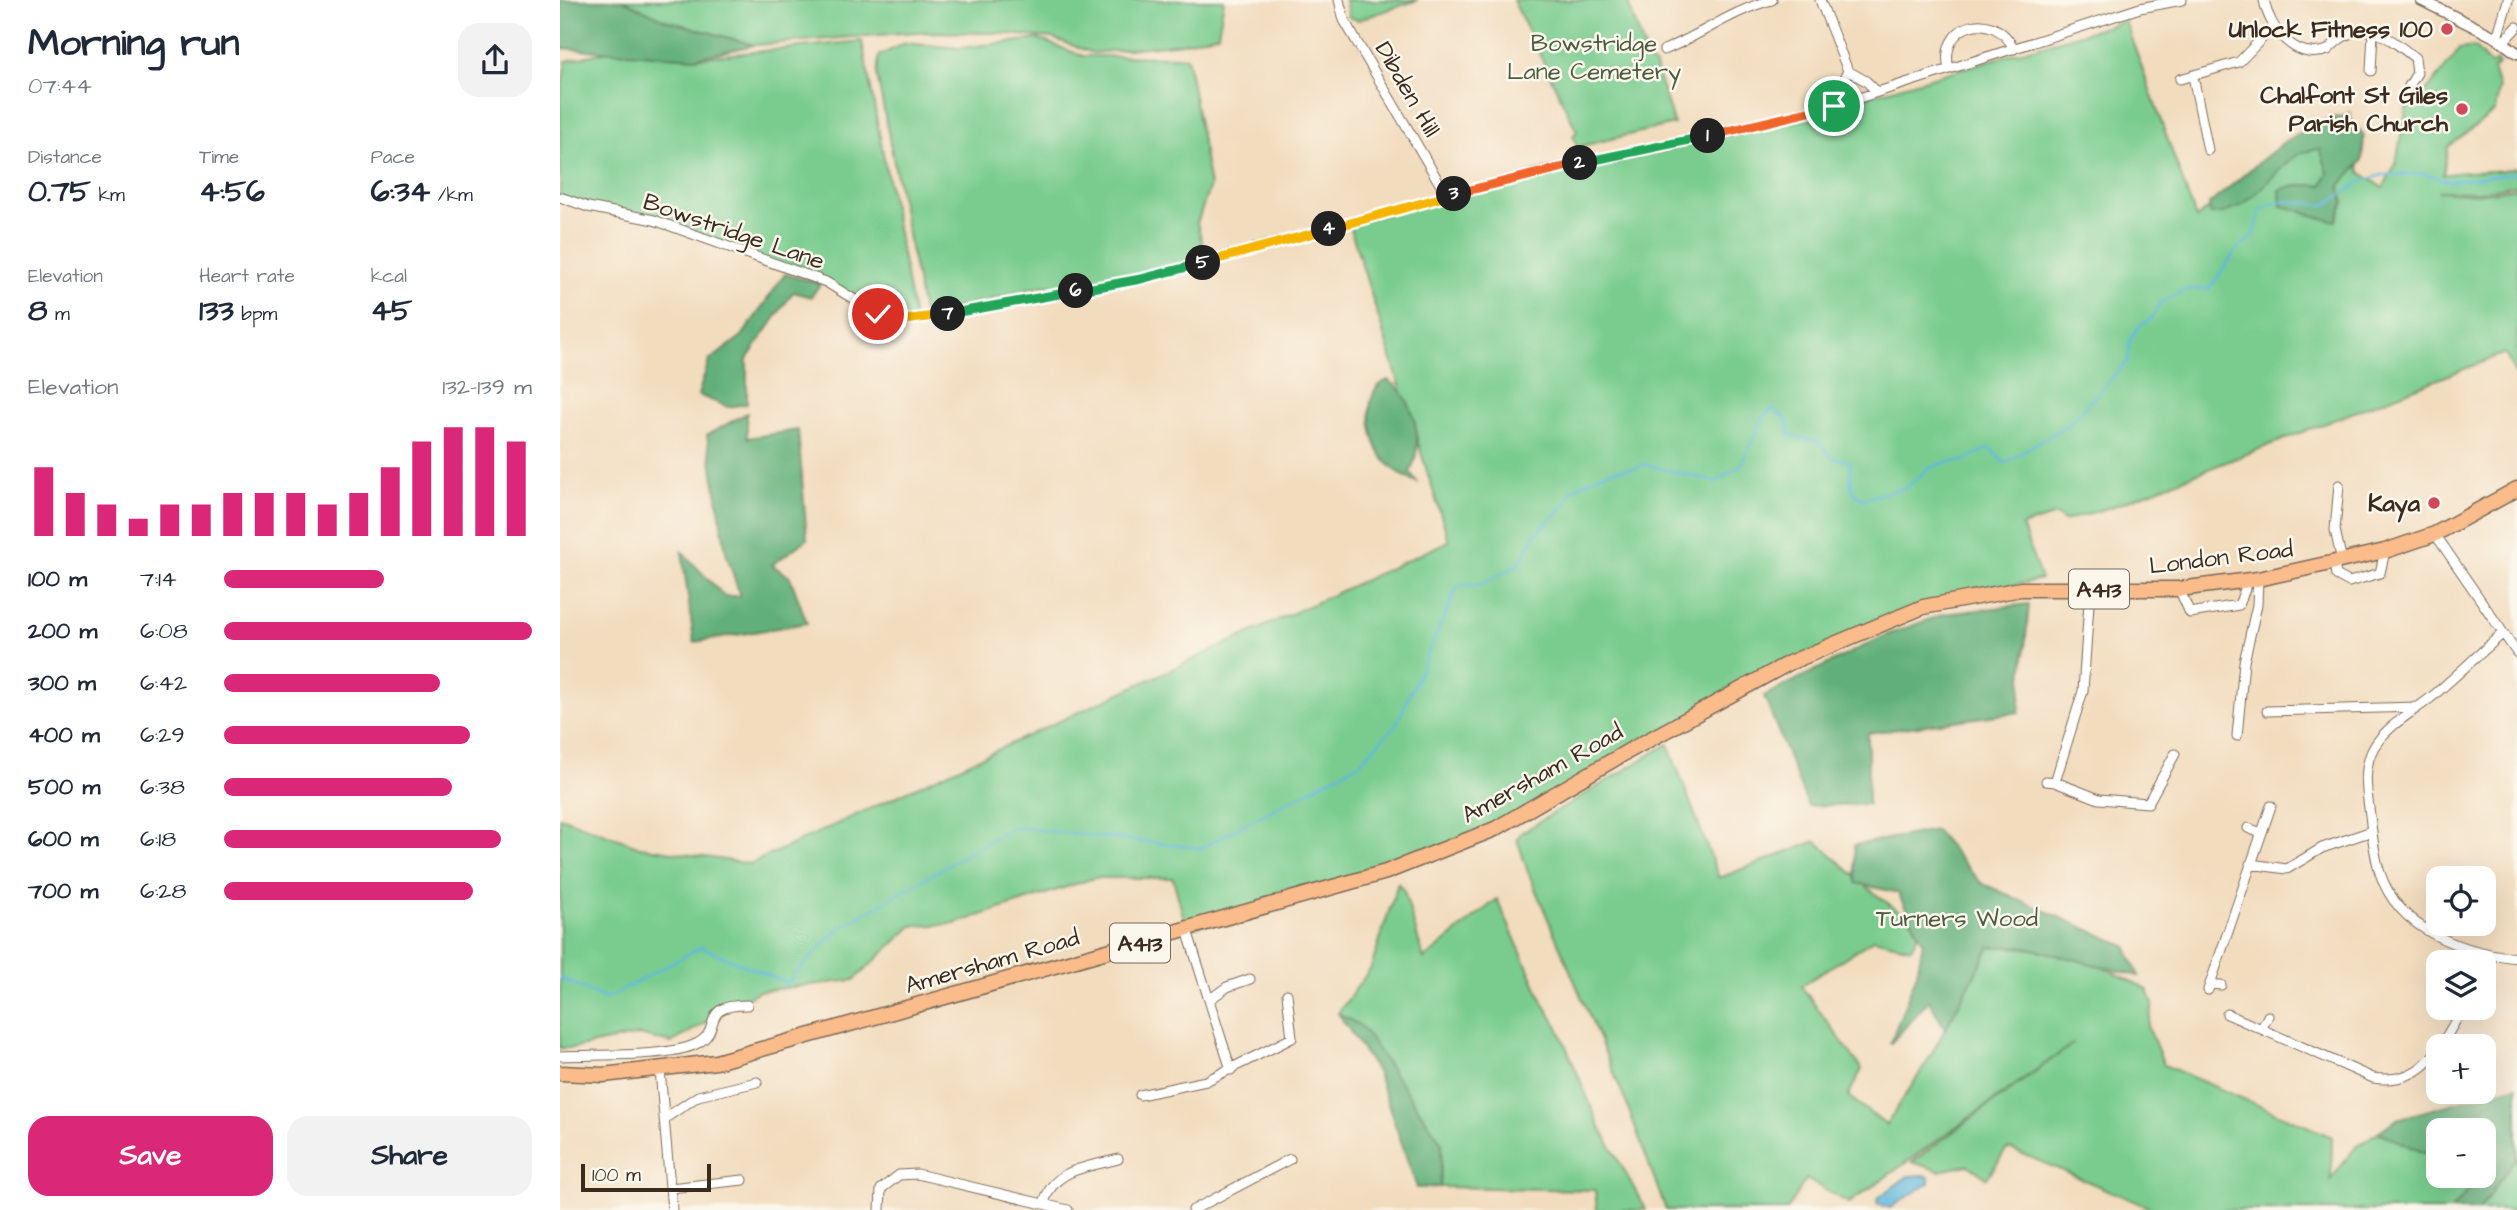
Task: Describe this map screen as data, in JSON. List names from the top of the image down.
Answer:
{
  "streets": {
    "highway": ["London Road", "A413", "Amersham Road"],
    "street": ["Dibden Hill", "Bowstridge Lane"]
  },
  "crossings": [
    ["Dibden Hill", "Bowstridge Lane"],
    ["London Road", "Amersham Road"]
  ],
  "parks": ["Bowstridge Lane Cemetery", "Turners Wood"],
  "places": ["Unlock Fitness 100", "Chalfont St Giles Parish Church", "Kaya"],
  "scale_bar": "100 m",
  "page": {
    "heading": ["Morning run", "07:44"],
    "pins": [
      "1",
      "2",
      "3",
      "4",
      "5",
      "6",
      "7"
    ],
    "stats": [
      ["Distance", "0.75 km"],
      ["Time", "4:56"],
      ["Pace", "6:34 /km"],
      ["Elevation", "8 m"],
      ["Heart rate", "133 bpm"],
      ["kcal", "45"]
    ],
    "chart": ["Elevation", "132–139 m"],
    "list": [
      {
        "name": "100 m",
        "note": "7:14"
      },
      {
        "name": "200 m",
        "note": "6:08"
      },
      {
        "name": "300 m",
        "note": "6:42"
      },
      {
        "name": "400 m",
        "note": "6:29"
      },
      {
        "name": "500 m",
        "note": "6:38"
      },
      {
        "name": "600 m",
        "note": "6:18"
      },
      {
        "name": "700 m",
        "note": "6:28"
      }
    ],
    "map_buttons": ["+", "−"],
    "buttons": ["Save", "Share"],
    "scale": "100 m"
  }
}
